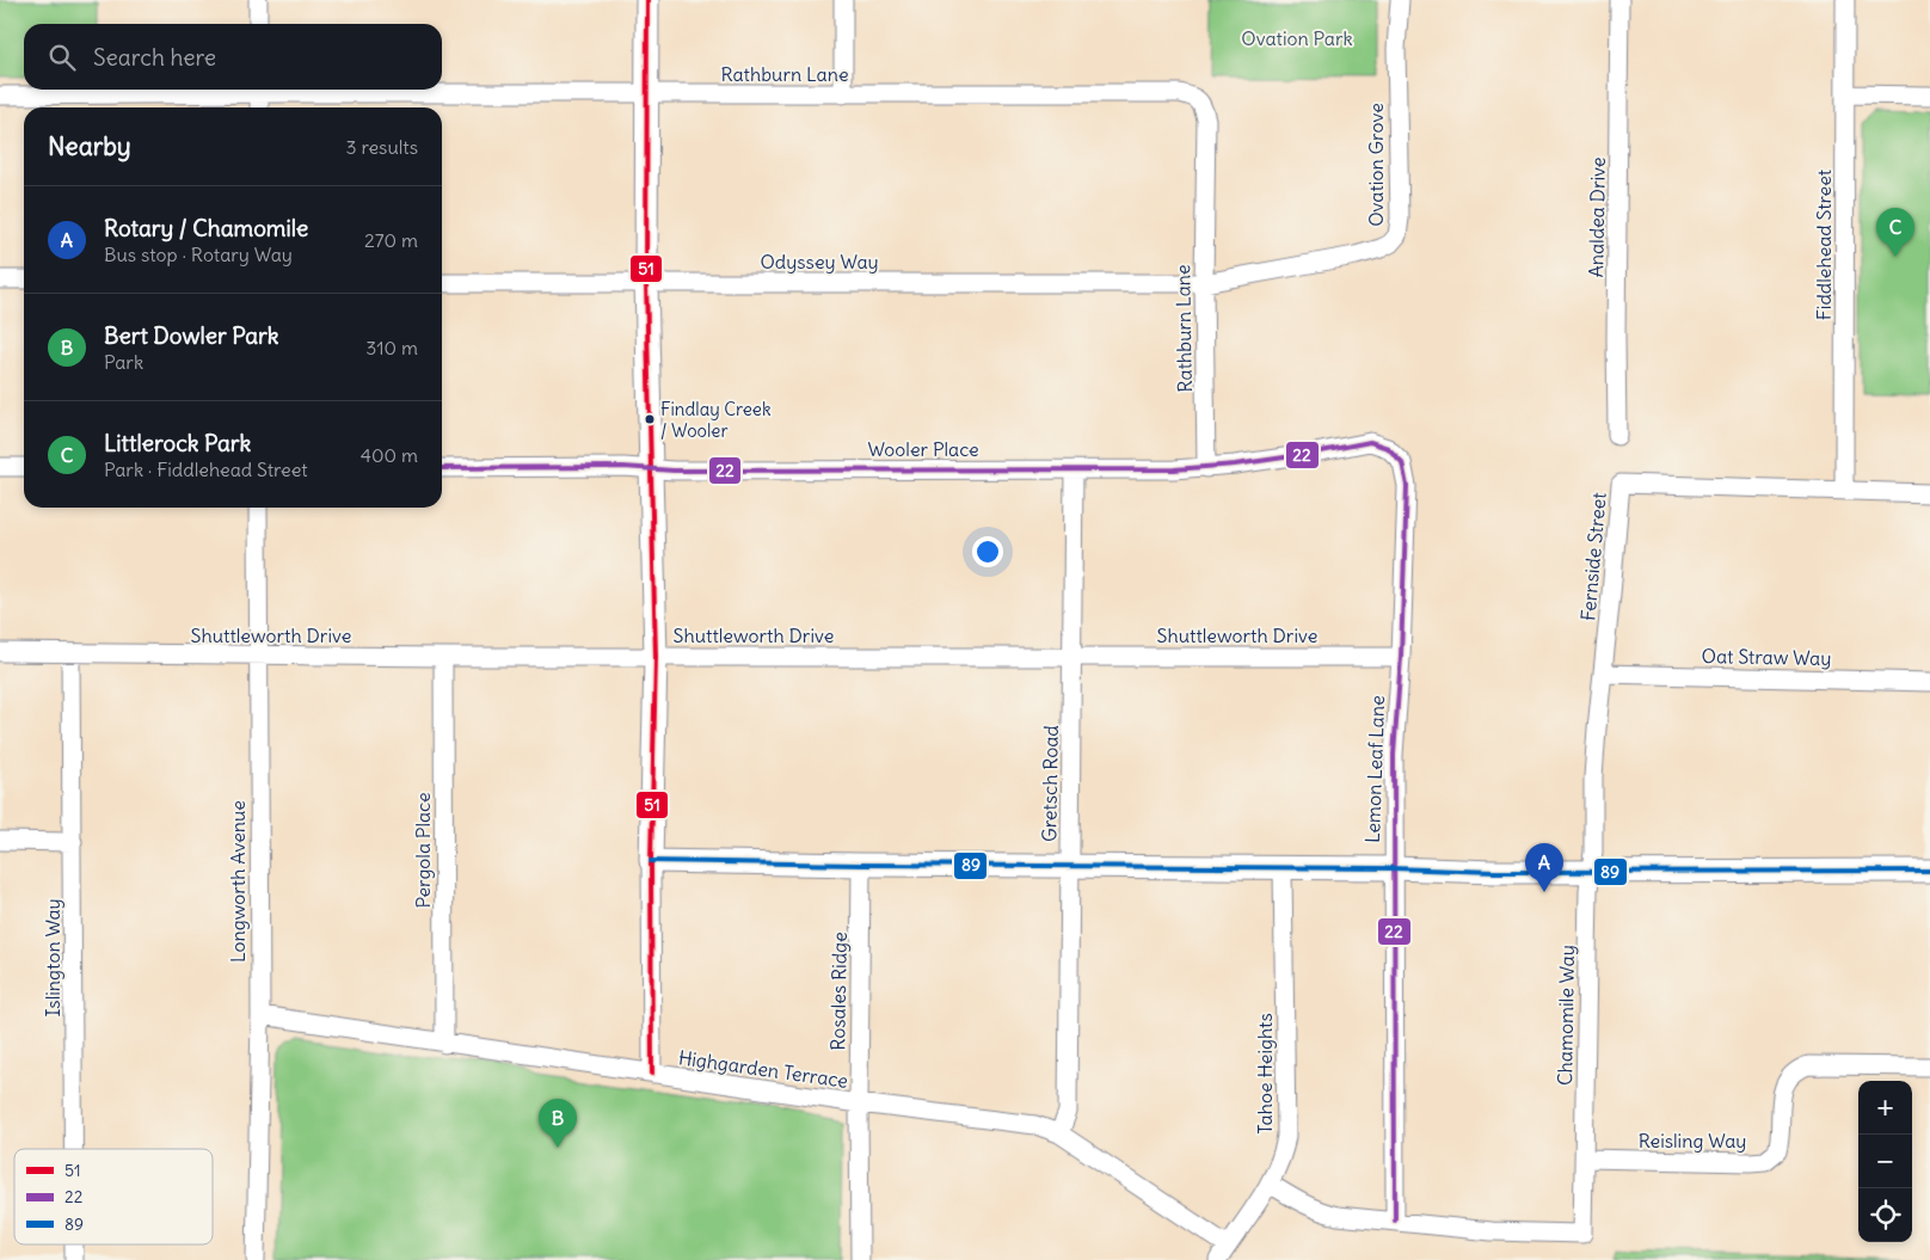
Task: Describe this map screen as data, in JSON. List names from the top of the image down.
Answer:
{
  "streets": {
    "street": [
      "Rathburn Lane",
      "Ovation Grove",
      "Analdea Drive",
      "Fiddlehead Street",
      "Odyssey Way",
      "Wooler Place",
      "Fernside Street",
      "Shuttleworth Drive",
      "Oat Straw Way",
      "Lemon Leaf Lane",
      "Gretsch Road",
      "Pergola Place",
      "Longworth Avenue",
      "Islington Way",
      "Rosales Ridge",
      "Chamomile Way",
      "Highgarden Terrace",
      "Tahoe Heights",
      "Reisling Way"
    ]
  },
  "crossings": [
    ["Rathburn Lane", "Ovation Grove"],
    ["Rathburn Lane", "Odyssey Way"],
    ["Rathburn Lane", "Wooler Place"],
    ["Ovation Grove", "Odyssey Way"],
    ["Fiddlehead Street", "Fernside Street"],
    ["Wooler Place", "Lemon Leaf Lane"],
    ["Wooler Place", "Gretsch Road"],
    ["Fernside Street", "Oat Straw Way"],
    ["Fernside Street", "Chamomile Way"],
    ["Shuttleworth Drive", "Lemon Leaf Lane"],
    ["Shuttleworth Drive", "Gretsch Road"],
    ["Shuttleworth Drive", "Pergola Place"],
    ["Shuttleworth Drive", "Longworth Avenue"],
    ["Shuttleworth Drive", "Islington Way"],
    ["Gretsch Road", "Highgarden Terrace"],
    ["Pergola Place", "Highgarden Terrace"],
    ["Longworth Avenue", "Highgarden Terrace"],
    ["Rosales Ridge", "Highgarden Terrace"],
    ["Chamomile Way", "Reisling Way"],
    ["Highgarden Terrace", "Tahoe Heights"]
  ],
  "parks": ["Ovation Park"],
  "places": ["Findlay Creek / Wooler"],
  "lines": ["transit line 51", "transit line 22", "transit line 89"],
  "legend": ["51", "22", "89"],
  "page": {
    "search": "Search here",
    "heading": ["Nearby", "3 results"],
    "list": [
      {
        "mark": "A",
        "name": "Rotary / Chamomile",
        "note": "Bus stop · Rotary Way",
        "value": "270 m"
      },
      {
        "mark": "B",
        "name": "Bert Dowler Park",
        "note": "Park",
        "value": "310 m"
      },
      {
        "mark": "C",
        "name": "Littlerock Park",
        "note": "Park · Fiddlehead Street",
        "value": "400 m"
      }
    ],
    "pins": ["C", "A", "B"],
    "map_buttons": ["+", "−"]
  }
}
